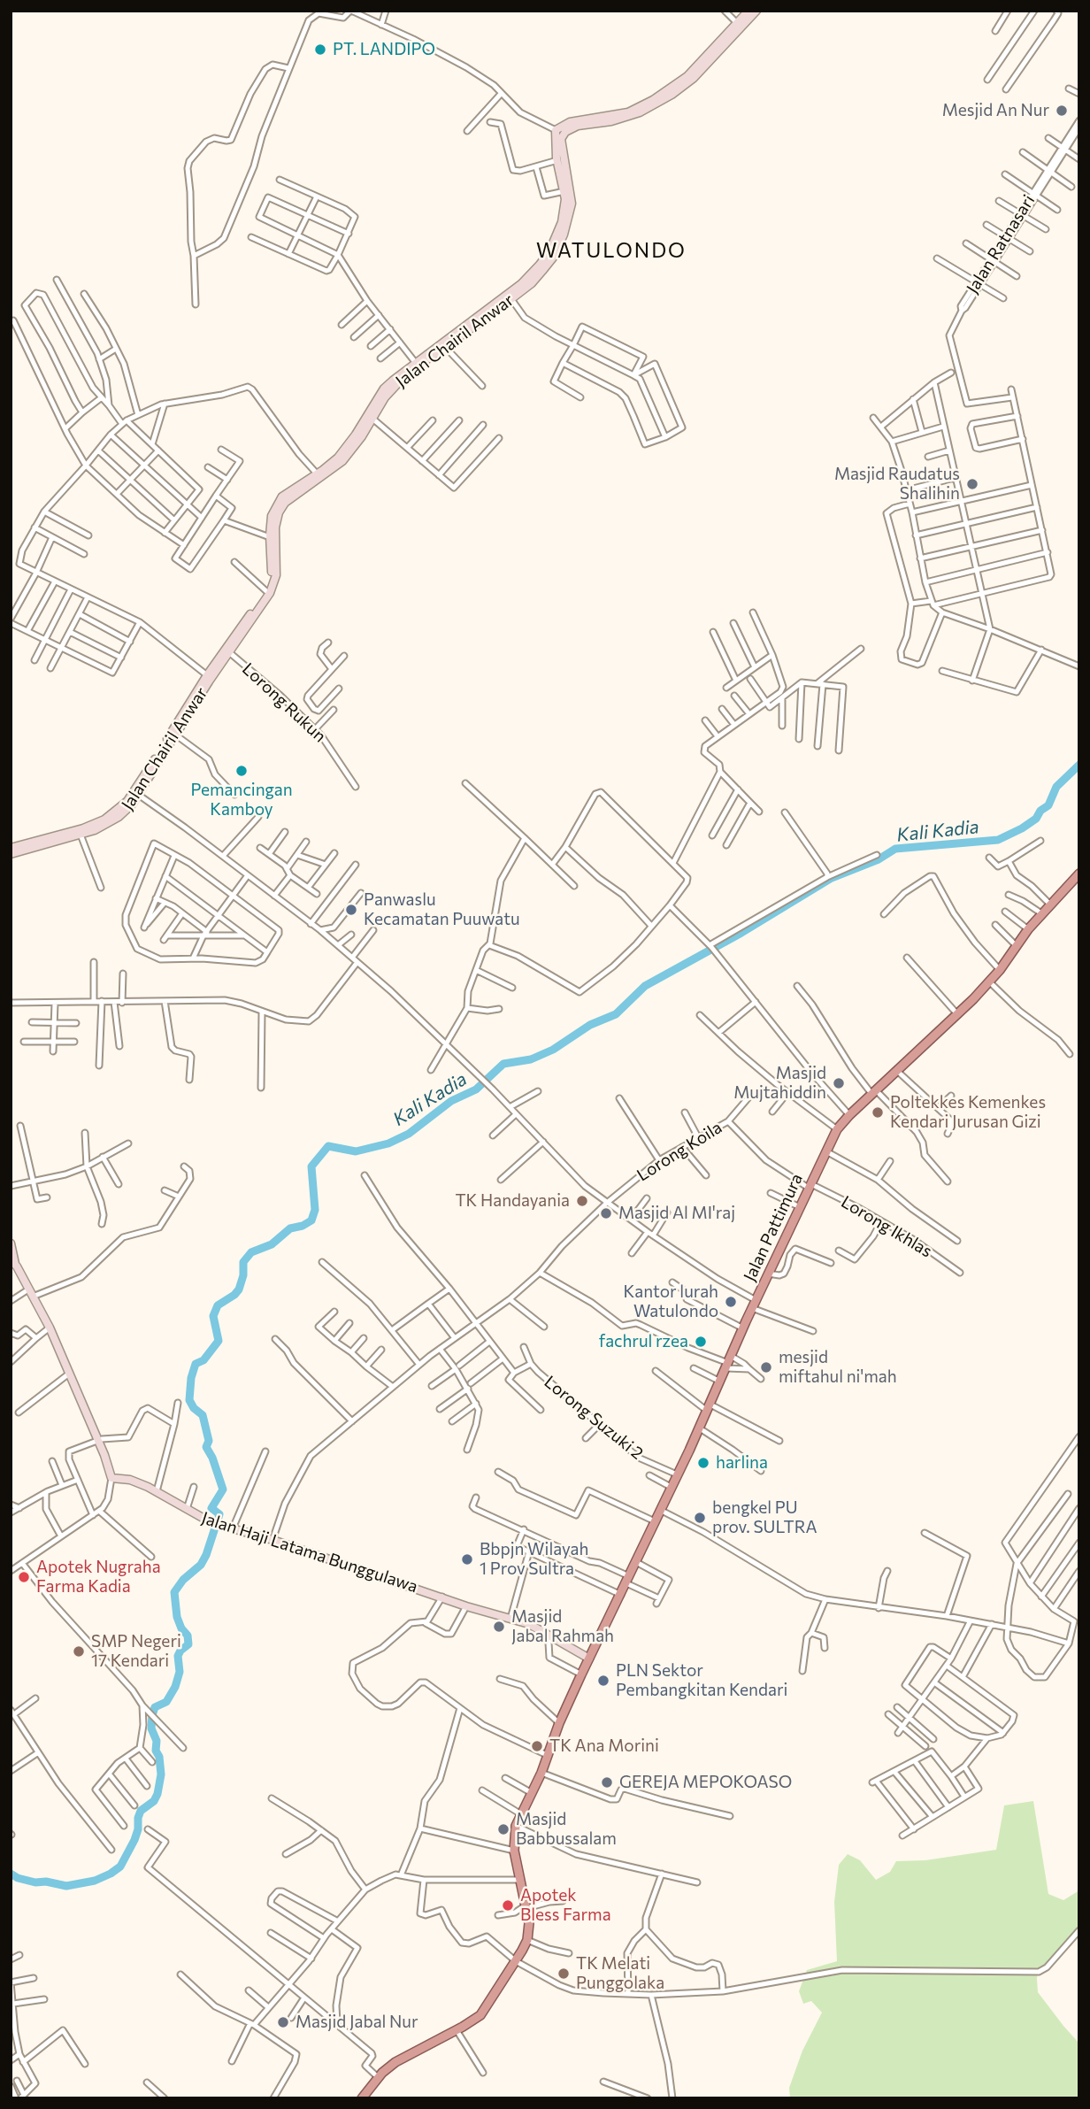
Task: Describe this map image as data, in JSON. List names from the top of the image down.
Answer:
{
  "streets": {
    "highway": ["Jalan Pattimura"],
    "main road": ["Jalan Chairil Anwar", "Jalan Haji Latama Bunggulawa"],
    "street": [
      "Jalan Ratnasari",
      "Lorong Rukun",
      "Lorong Koila",
      "Lorong Ikhlas",
      "Lorong Suzuki 2"
    ]
  },
  "crossings": [
    ["Jalan Chairil Anwar", "Lorong Rukun"],
    ["Lorong Koila", "Lorong Ikhlas"],
    ["Lorong Koila", "Jalan Pattimura"],
    ["Lorong Koila", "Jalan Haji Latama Bunggulawa"],
    ["Lorong Ikhlas", "Jalan Pattimura"],
    ["Jalan Pattimura", "Lorong Suzuki 2"],
    ["Jalan Pattimura", "Jalan Haji Latama Bunggulawa"]
  ],
  "districts": ["WATULONDO"],
  "water": ["Kali Kadia"],
  "places": [
    "PT. LANDIPO",
    "Mesjid An Nur",
    "Masjid Raudatus Shalihin",
    "Pemancingan Kamboy",
    "Panwaslu Kecamatan Puuwatu",
    "Masjid Mujtahiddin",
    "Poltekkes Kemenkes Kendari Jurusan Gizi",
    "TK Handayania",
    "Masjid Al MI'raj",
    "Kantor lurah Watulondo",
    "fachrul rzea",
    "mesjid miftahul ni'mah",
    "harlina",
    "bengkel PU prov. SULTRA",
    "Bbpjn Wilayah 1 Prov Sultra",
    "Apotek Nugraha Farma Kadia",
    "Masjid Jabal Rahmah",
    "SMP Negeri 17 Kendari",
    "PLN Sektor Pembangkitan Kendari",
    "TK Ana Morini",
    "GEREJA MEPOKOASO",
    "Masjid Babbussalam",
    "Apotek Bless Farma",
    "TK Melati Punggolaka",
    "Masjid Jabal Nur"
  ]
}
